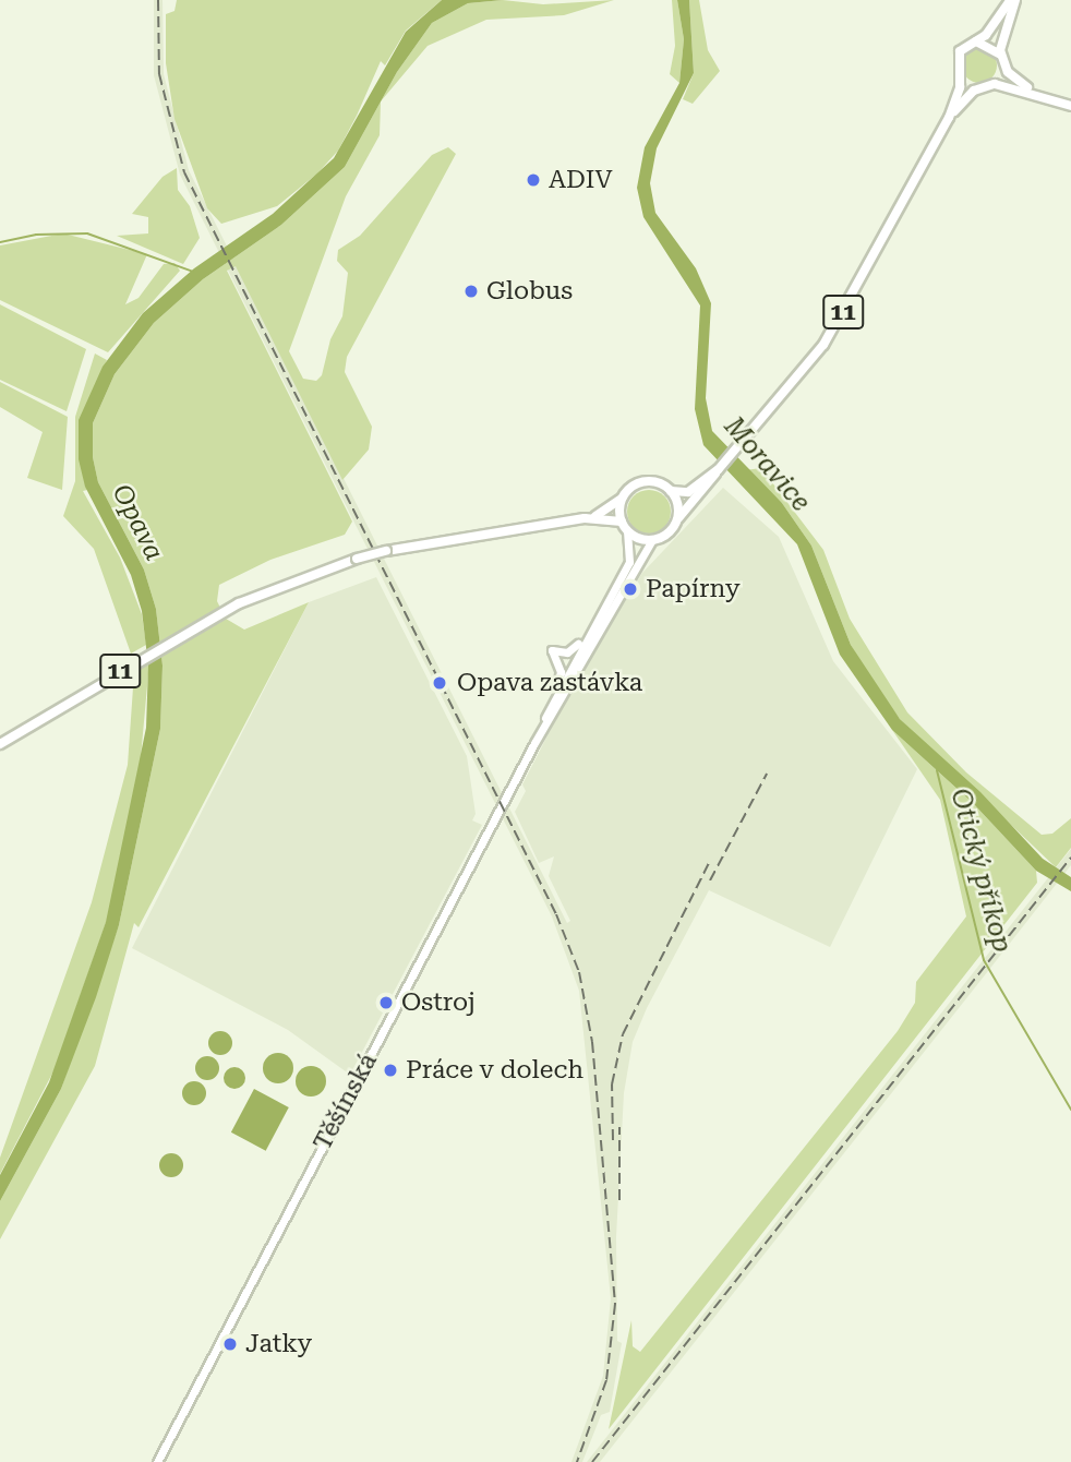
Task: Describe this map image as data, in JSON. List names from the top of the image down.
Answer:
{
  "streets": {
    "main road": ["11", "Těšínská"]
  },
  "crossings": [
    ["11", "Těšínská"]
  ],
  "water": ["Moravice", "Opava", "Otický příkop"],
  "places": [
    "ADIV",
    "Globus",
    "Papírny",
    "Opava zastávka",
    "Ostroj",
    "Práce v dolech",
    "Jatky"
  ]
}
